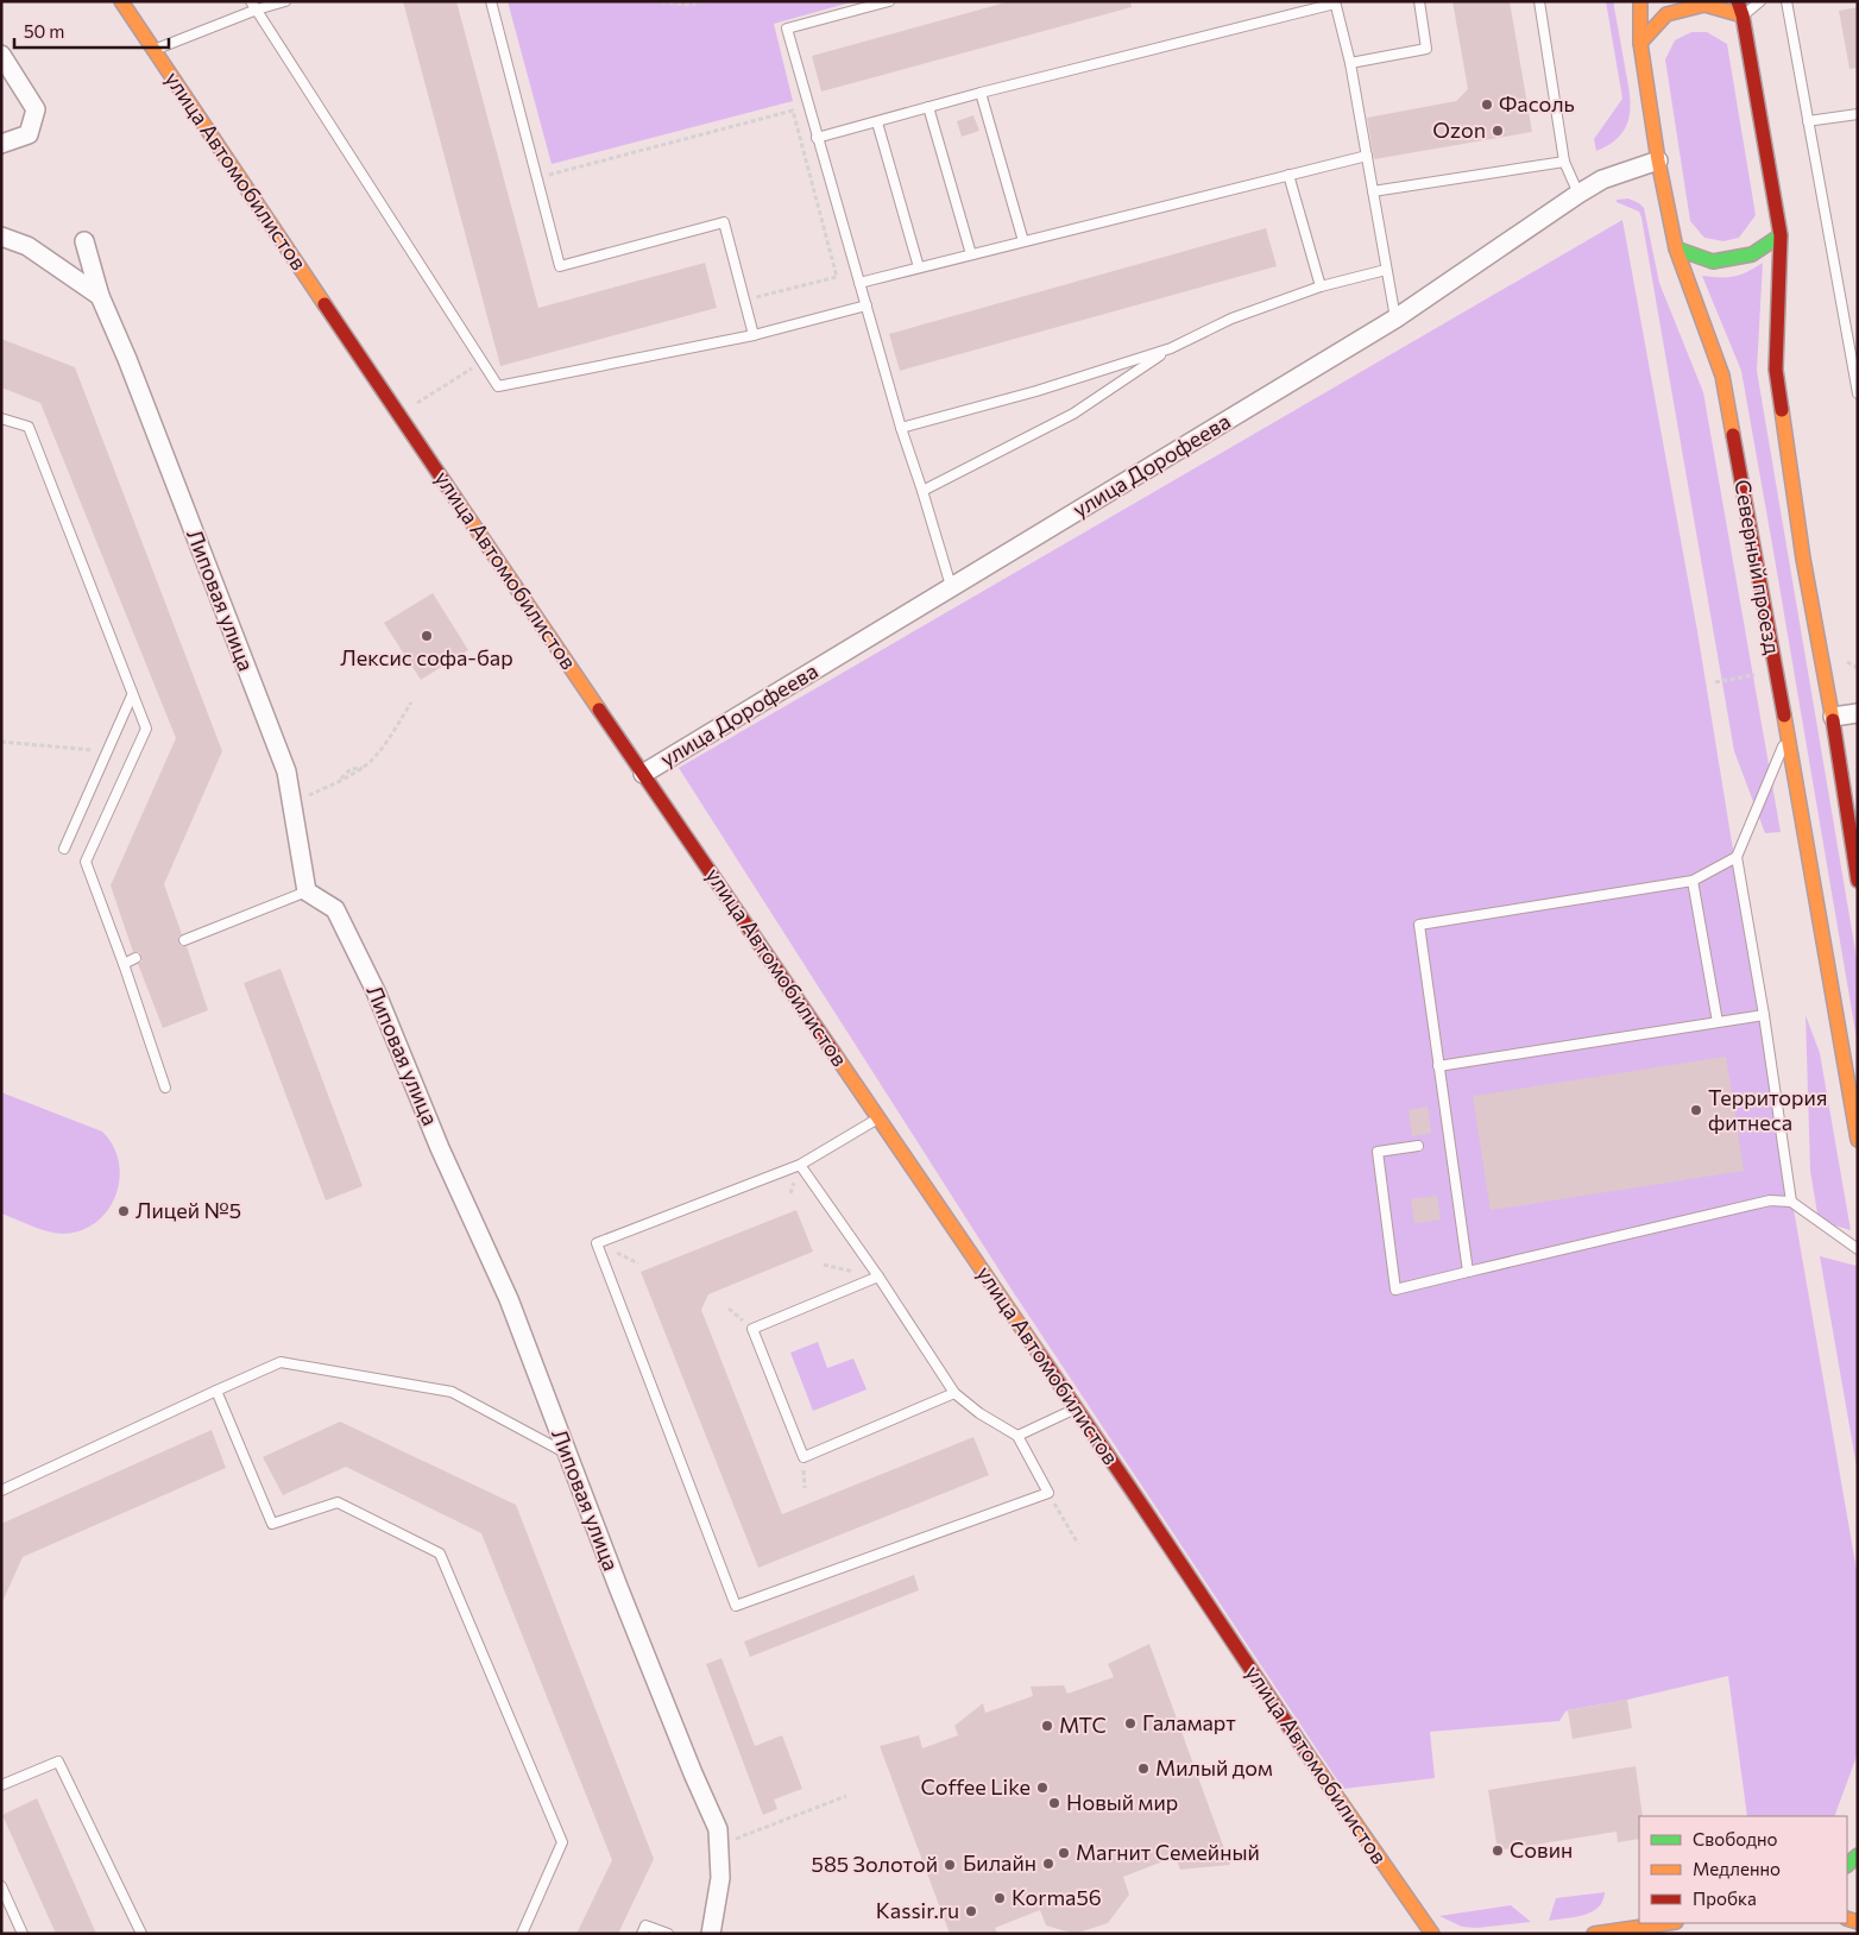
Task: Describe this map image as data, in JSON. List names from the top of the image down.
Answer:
{
  "streets": {
    "main road": ["улица Автомобилистов", "Северный проезд"],
    "street": ["улица Дорофеева", "Липовая улица"]
  },
  "crossings": [
    ["улица Автомобилистов", "улица Дорофеева"],
    ["улица Дорофеева", "Северный проезд"]
  ],
  "places": [
    "Фасоль",
    "Ozon",
    "Лексис софа-бар",
    "Территория фитнеса",
    "Лицей №5",
    "Галамарт",
    "МТС",
    "Милый дом",
    "Coffee Like",
    "Новый мир",
    "Совин",
    "Магнит Семейный",
    "Билайн",
    "585 Золотой",
    "Korma56",
    "Kassir.ru"
  ],
  "legend": ["Свободно", "Медленно", "Пробка"],
  "scale_bar": "50 m"
}
